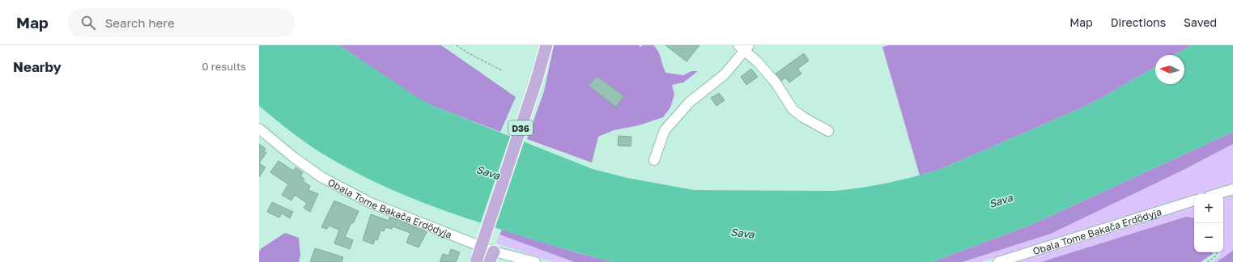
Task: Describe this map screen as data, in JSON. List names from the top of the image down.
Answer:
{
  "streets": {
    "main road": ["D36"],
    "street": ["Obala Tome Bakača Erdödyja"]
  },
  "water": ["Sava"],
  "north": "left",
  "page": {
    "header": "Map",
    "search": "Search here",
    "nav": ["Map", "Directions", "Saved"],
    "heading": ["Nearby", "0 results"],
    "map_buttons": ["+", "−"]
  }
}
